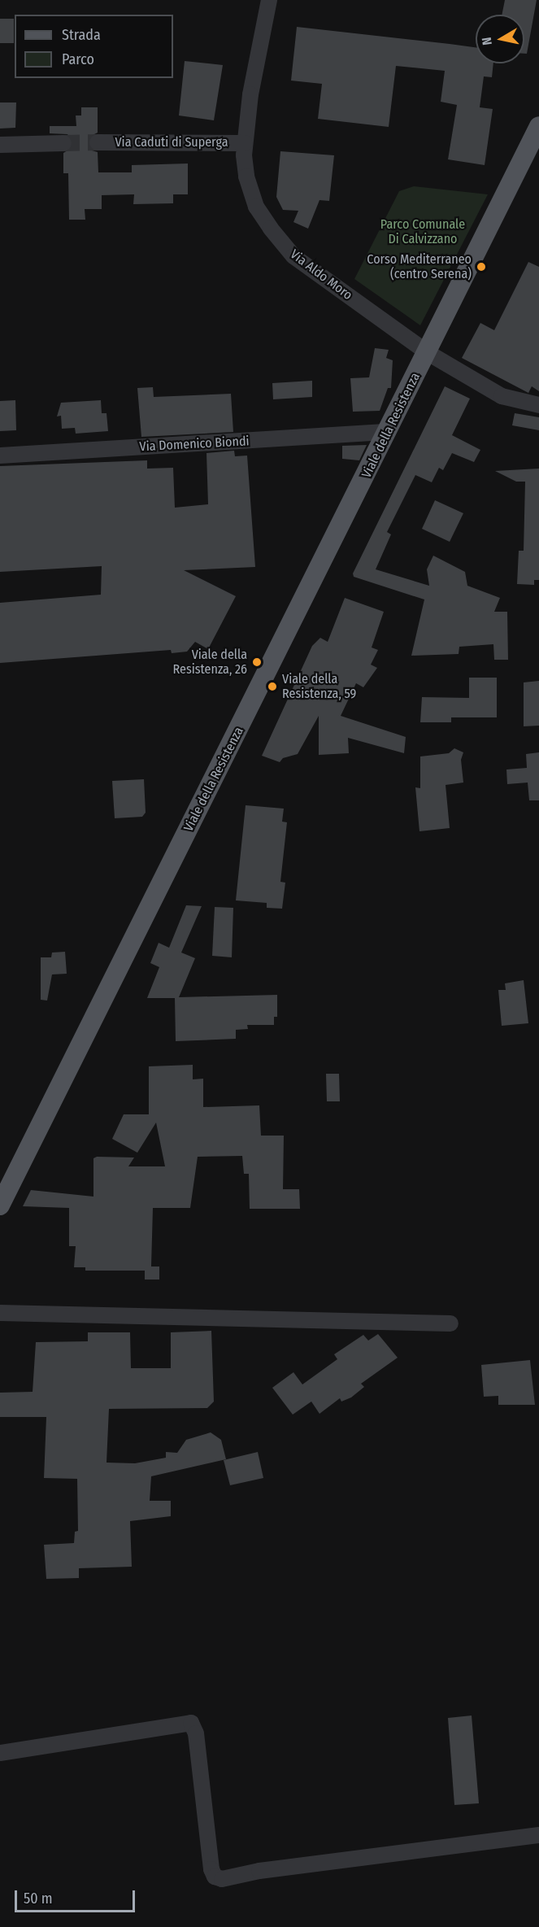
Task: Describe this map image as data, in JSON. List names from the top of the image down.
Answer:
{
  "streets": {
    "main road": ["Viale della Resistenza"],
    "street": ["Via Caduti di Superga", "Via Aldo Moro", "Via Domenico Biondi"]
  },
  "crossings": [
    ["Via Caduti di Superga", "Via Aldo Moro"],
    ["Via Aldo Moro", "Viale della Resistenza"],
    ["Viale della Resistenza", "Via Domenico Biondi"]
  ],
  "parks": ["Parco Comunale Di Calvizzano"],
  "places": ["Corso Mediterraneo (centro Serena)", "Viale della Resistenza, 26", "Viale della Resistenza, 59"],
  "legend": ["Strada", "Parco"],
  "scale_bar": "50 m",
  "north": "left"
}
